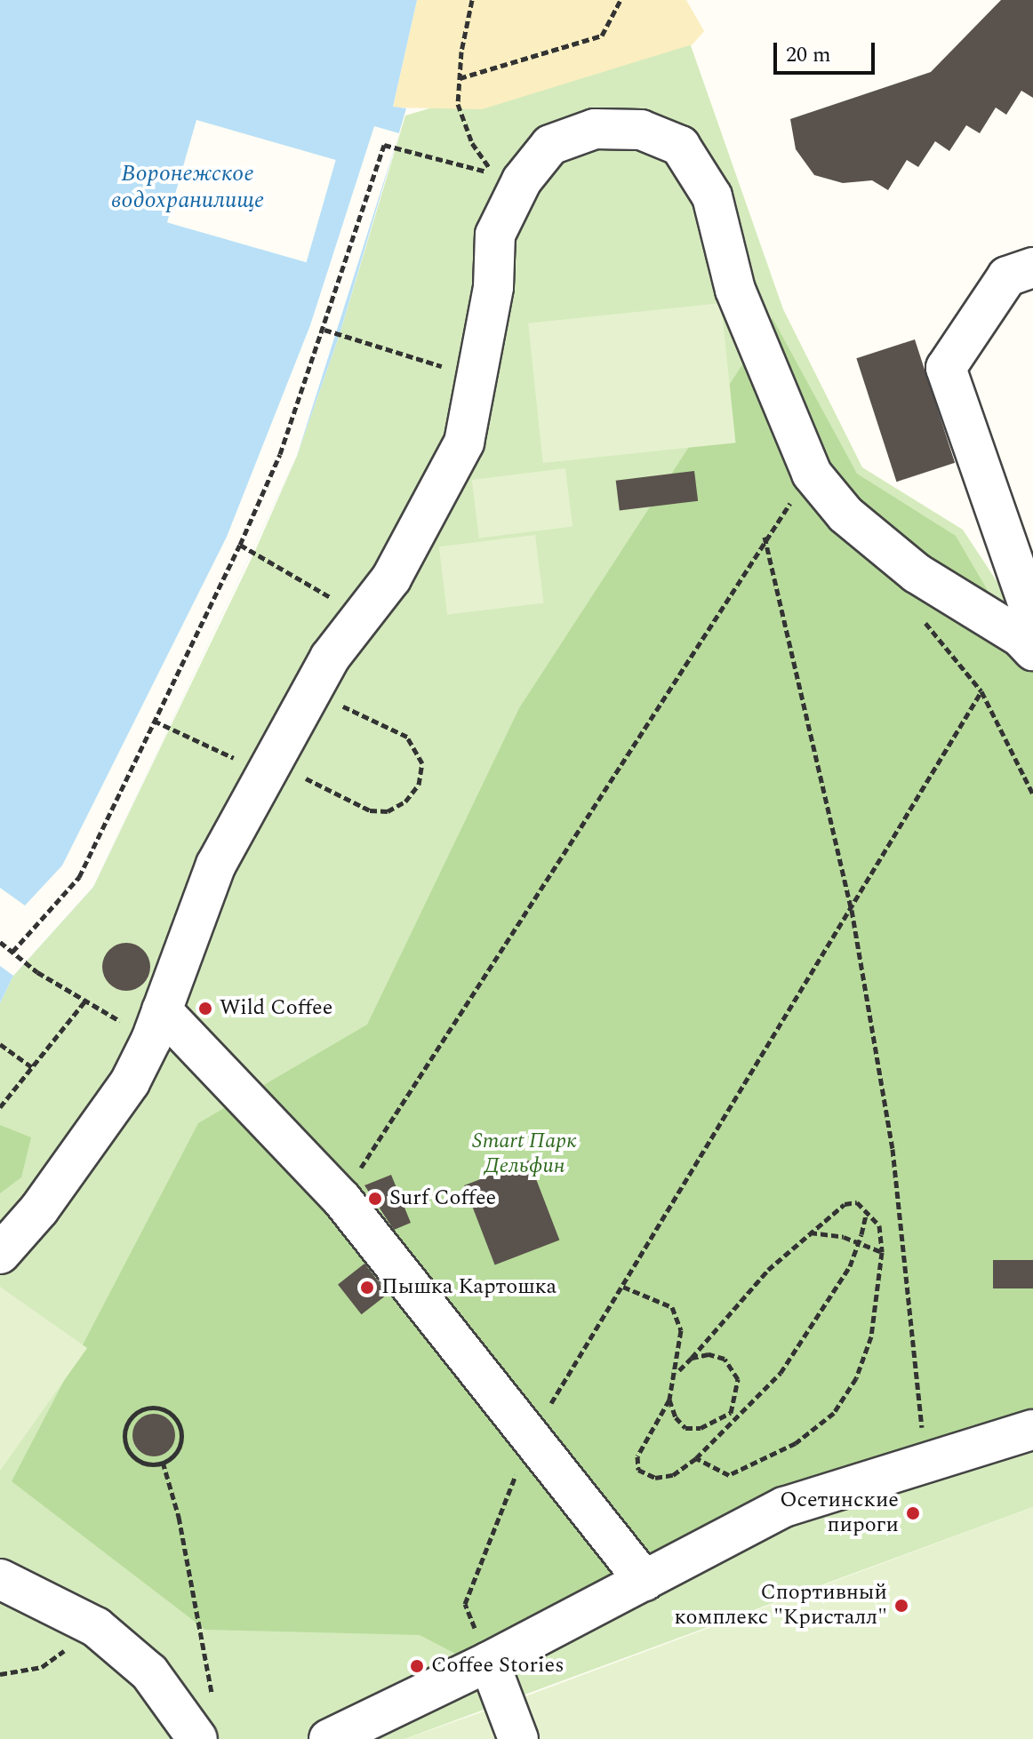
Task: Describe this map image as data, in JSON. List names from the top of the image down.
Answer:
{
  "water": ["Воронежское водохранилище"],
  "parks": ["Smart Парк Дельфин"],
  "places": [
    "Wild Coffee",
    "Surf Coffee",
    "Пышка Картошка",
    "Осетинские пироги",
    "Спортивный комплекс \"Кристалл\"",
    "Coffee Stories"
  ],
  "scale_bar": "20 m"
}
